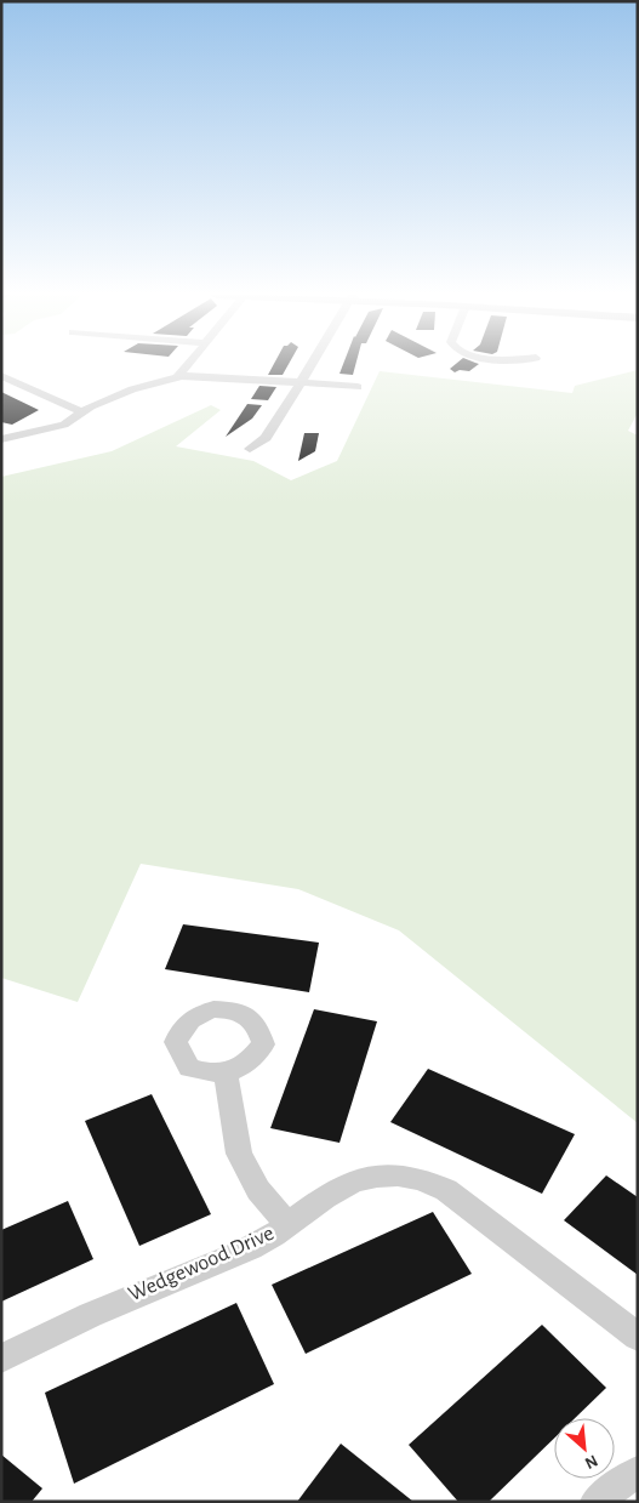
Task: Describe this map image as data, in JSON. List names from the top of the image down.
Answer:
{
  "streets": {
    "street": ["Wedgewood Drive"]
  },
  "north": "bottom right"
}
